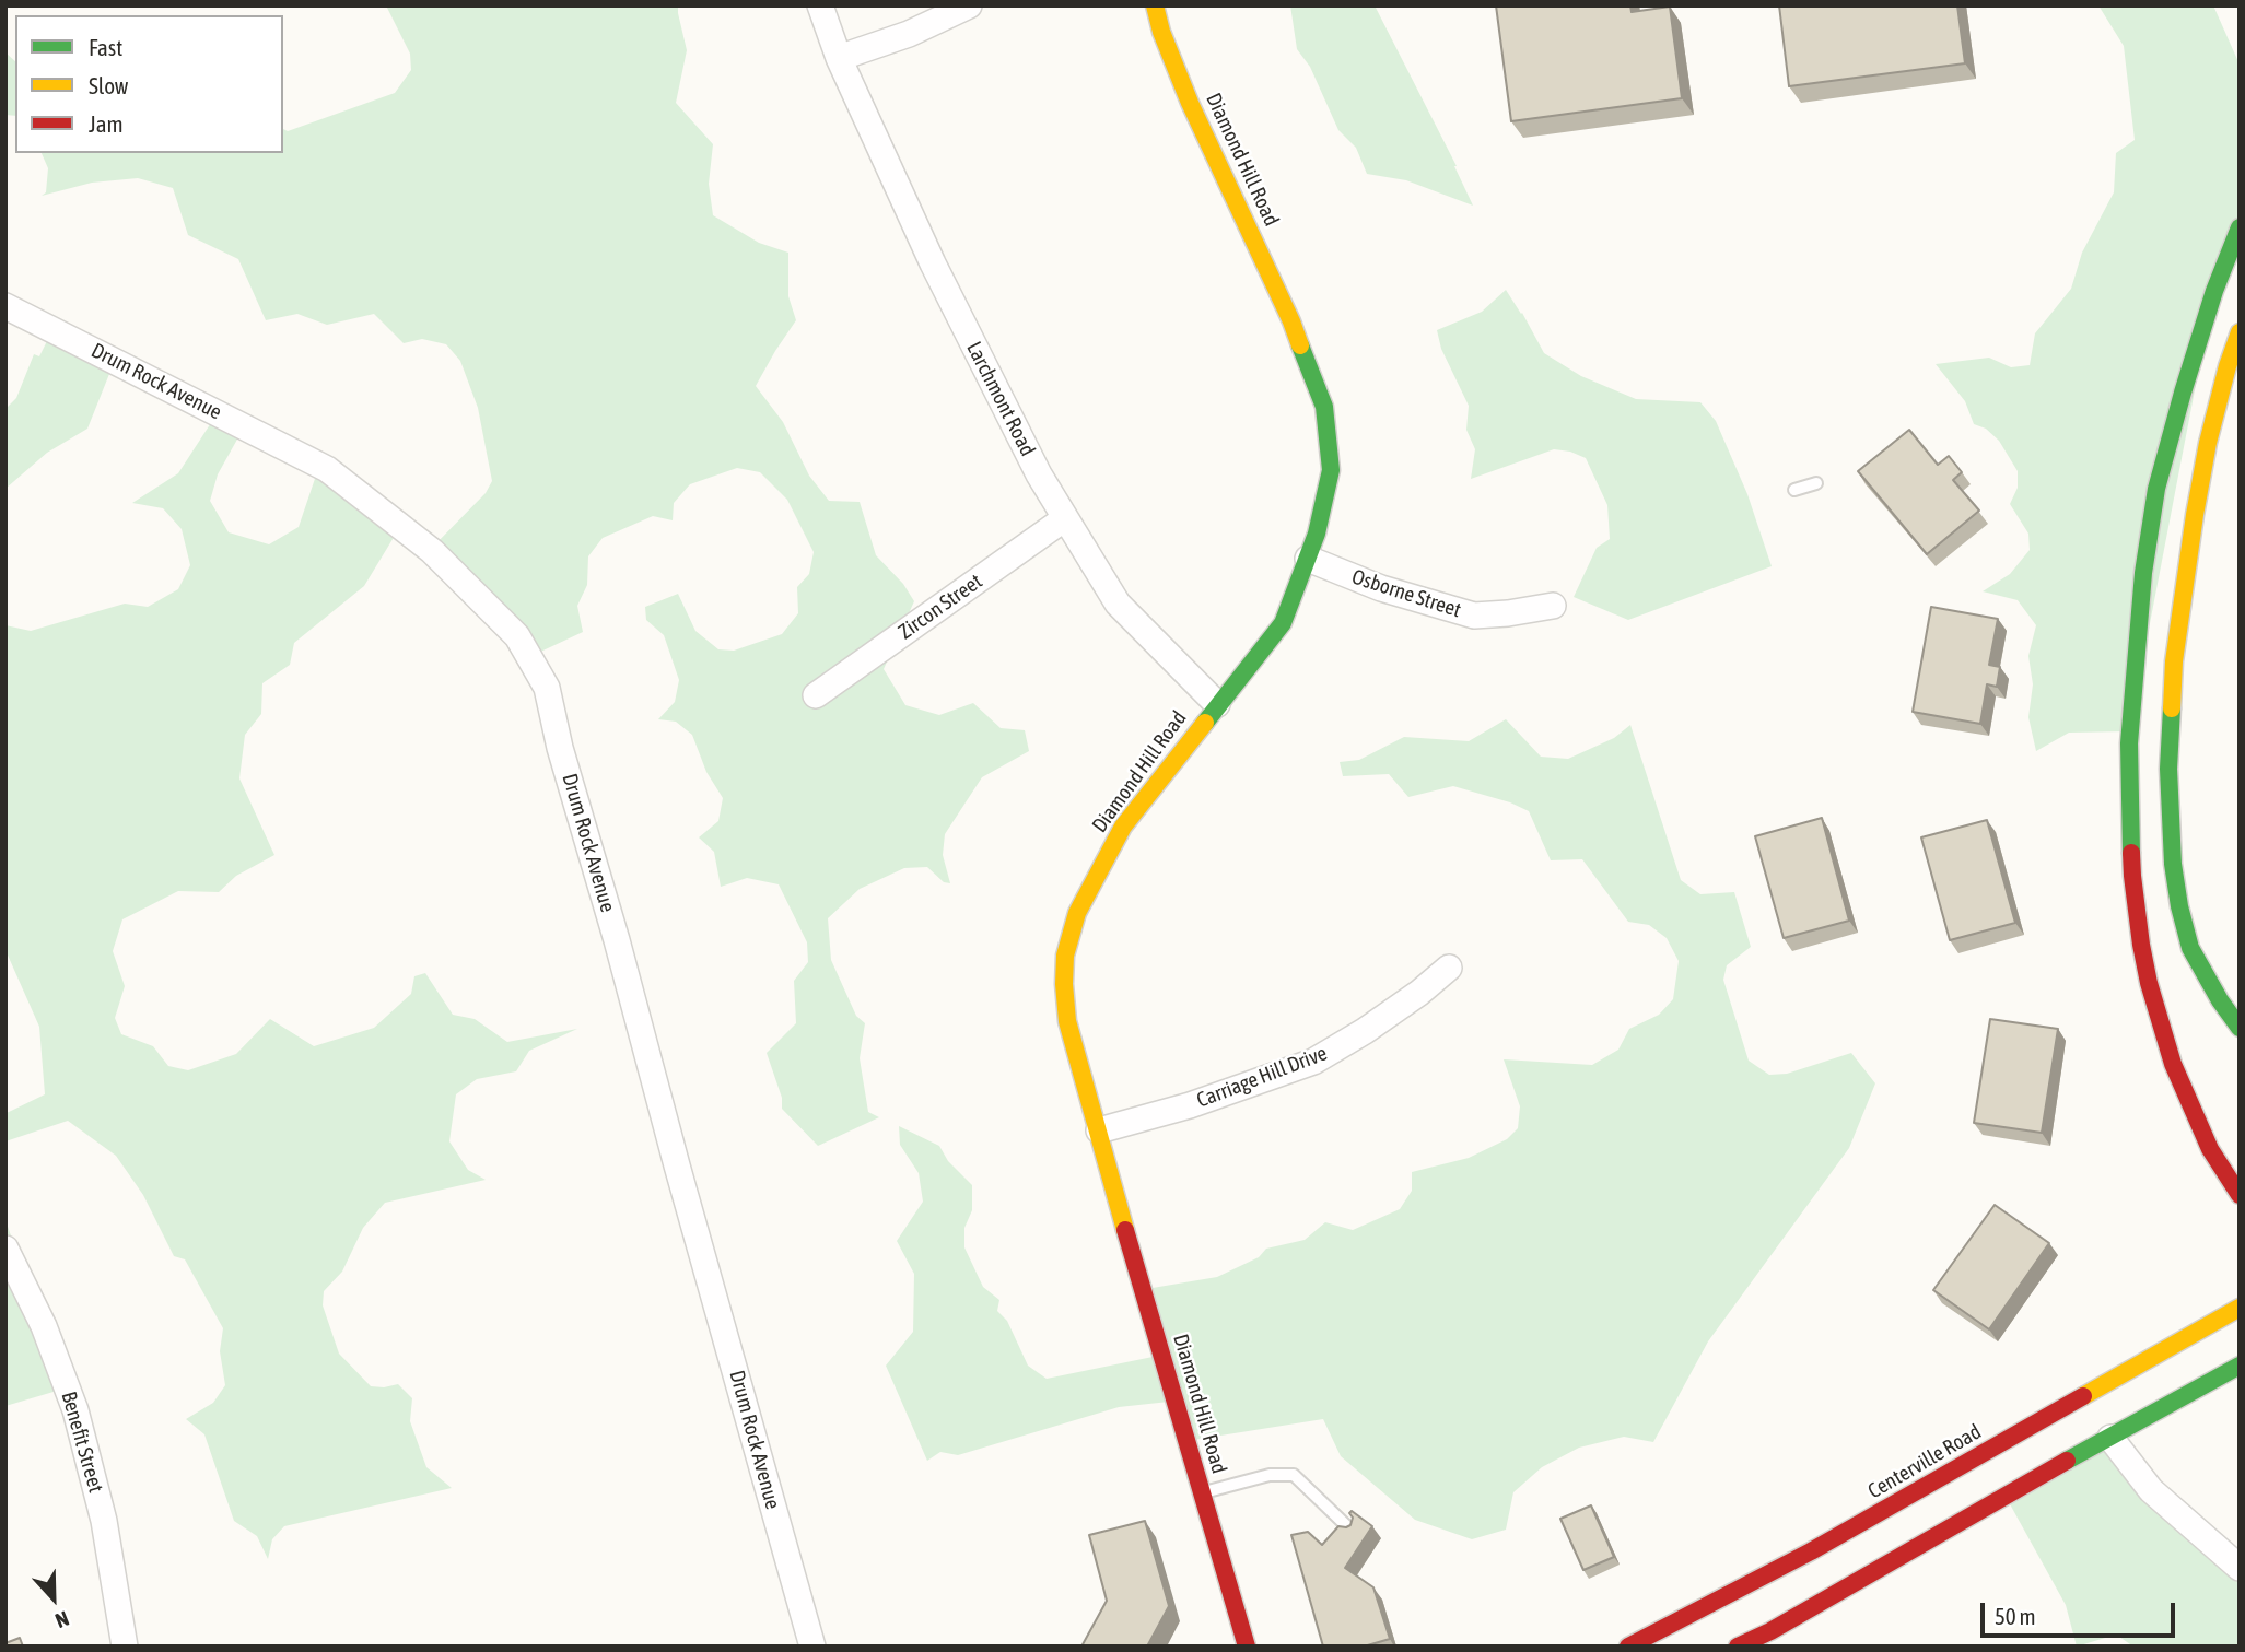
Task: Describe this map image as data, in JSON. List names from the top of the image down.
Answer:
{
  "streets": {
    "main road": ["Diamond Hill Road", "Centerville Road"],
    "street": [
      "Drum Rock Avenue",
      "Larchmont Road",
      "Osborne Street",
      "Zircon Street",
      "Carriage Hill Drive",
      "Benefit Street"
    ]
  },
  "crossings": [
    ["Diamond Hill Road", "Larchmont Road"],
    ["Diamond Hill Road", "Osborne Street"],
    ["Diamond Hill Road", "Carriage Hill Drive"],
    ["Larchmont Road", "Zircon Street"]
  ],
  "legend": ["Fast", "Slow", "Jam"],
  "scale_bar": "50 m",
  "north": "bottom"
}
